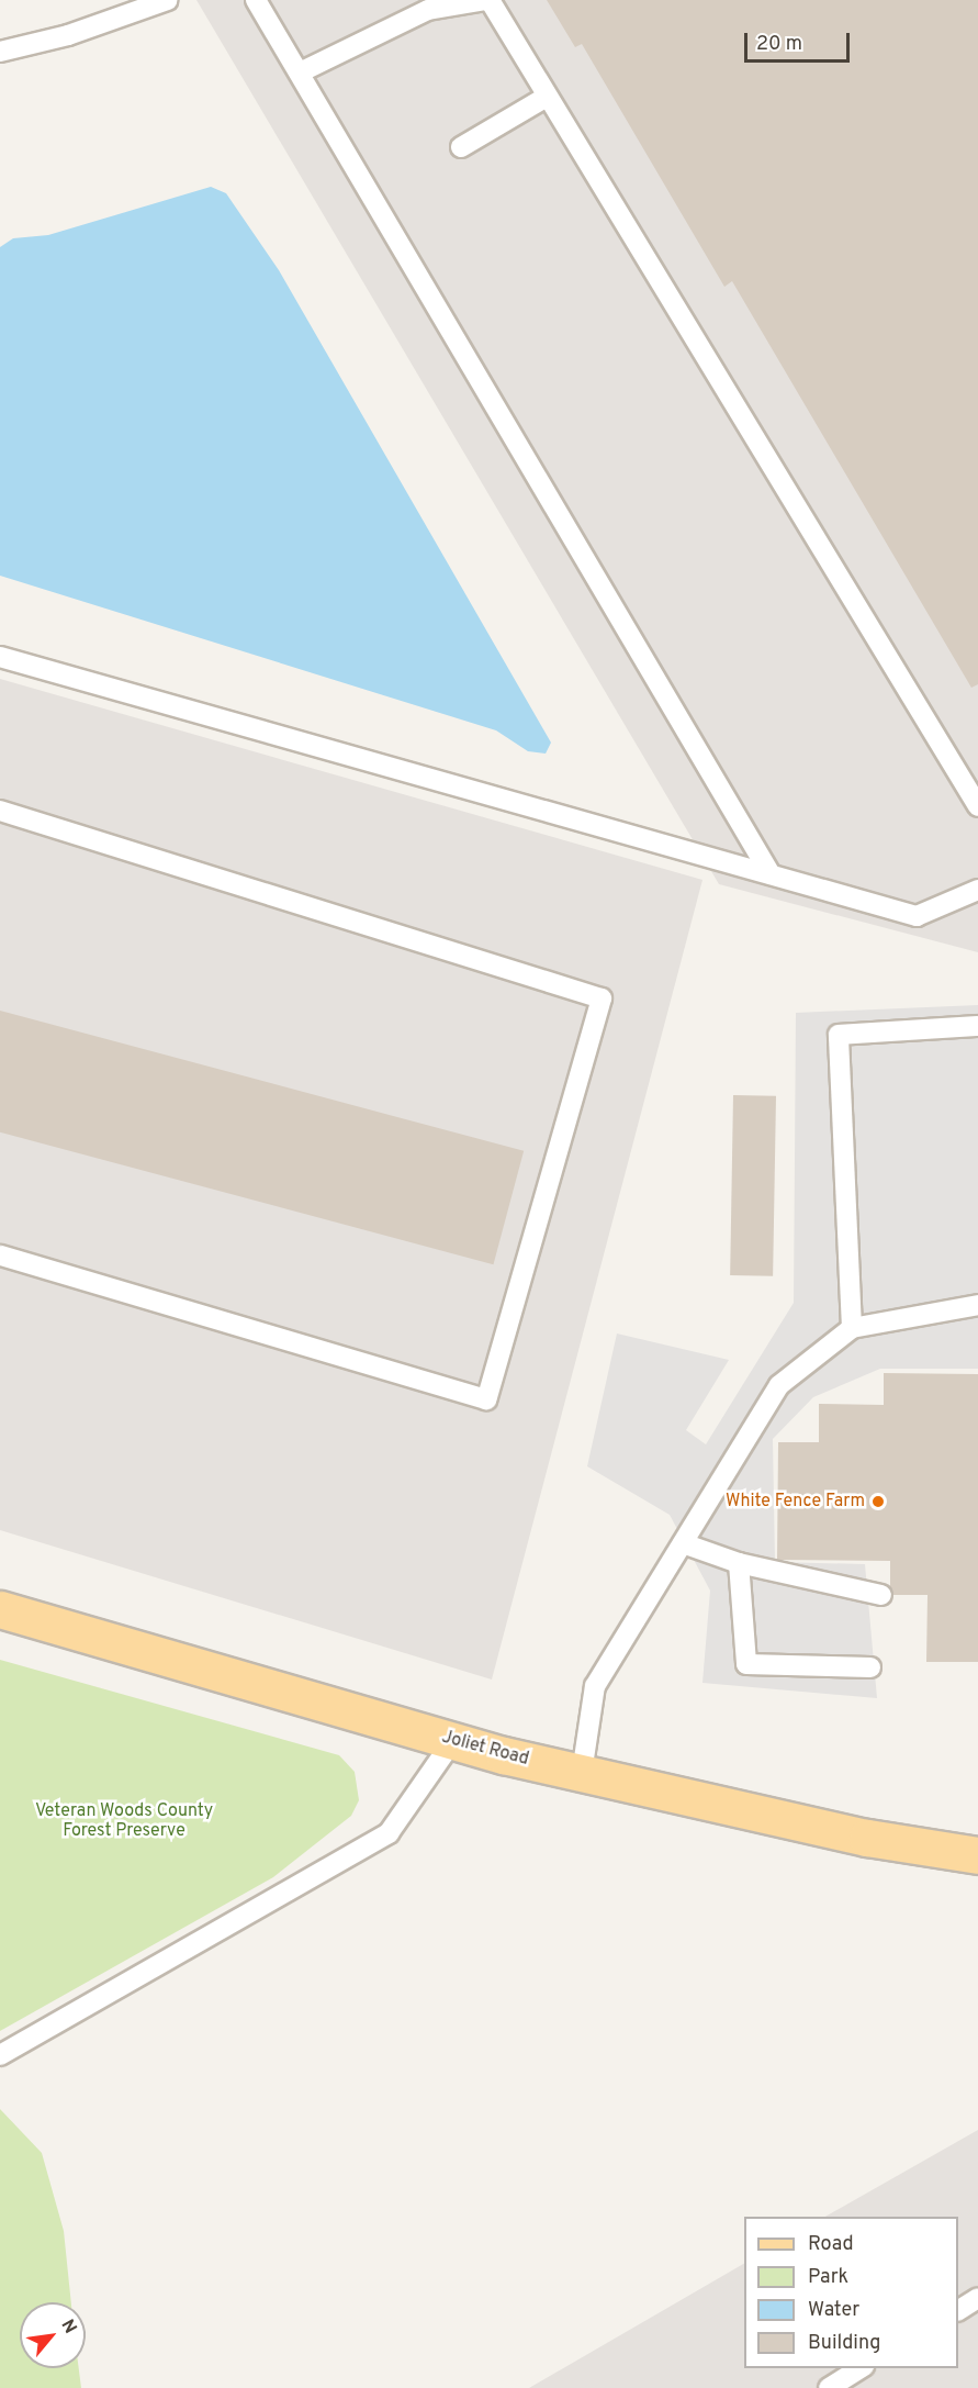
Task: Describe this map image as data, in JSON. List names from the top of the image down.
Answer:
{
  "streets": {
    "main road": ["Joliet Road"]
  },
  "parks": ["Veteran Woods County Forest Preserve"],
  "places": ["White Fence Farm"],
  "legend": [
    "Road",
    "Park",
    "Water",
    "Building"
  ],
  "scale_bar": "20 m",
  "north": "top right"
}
